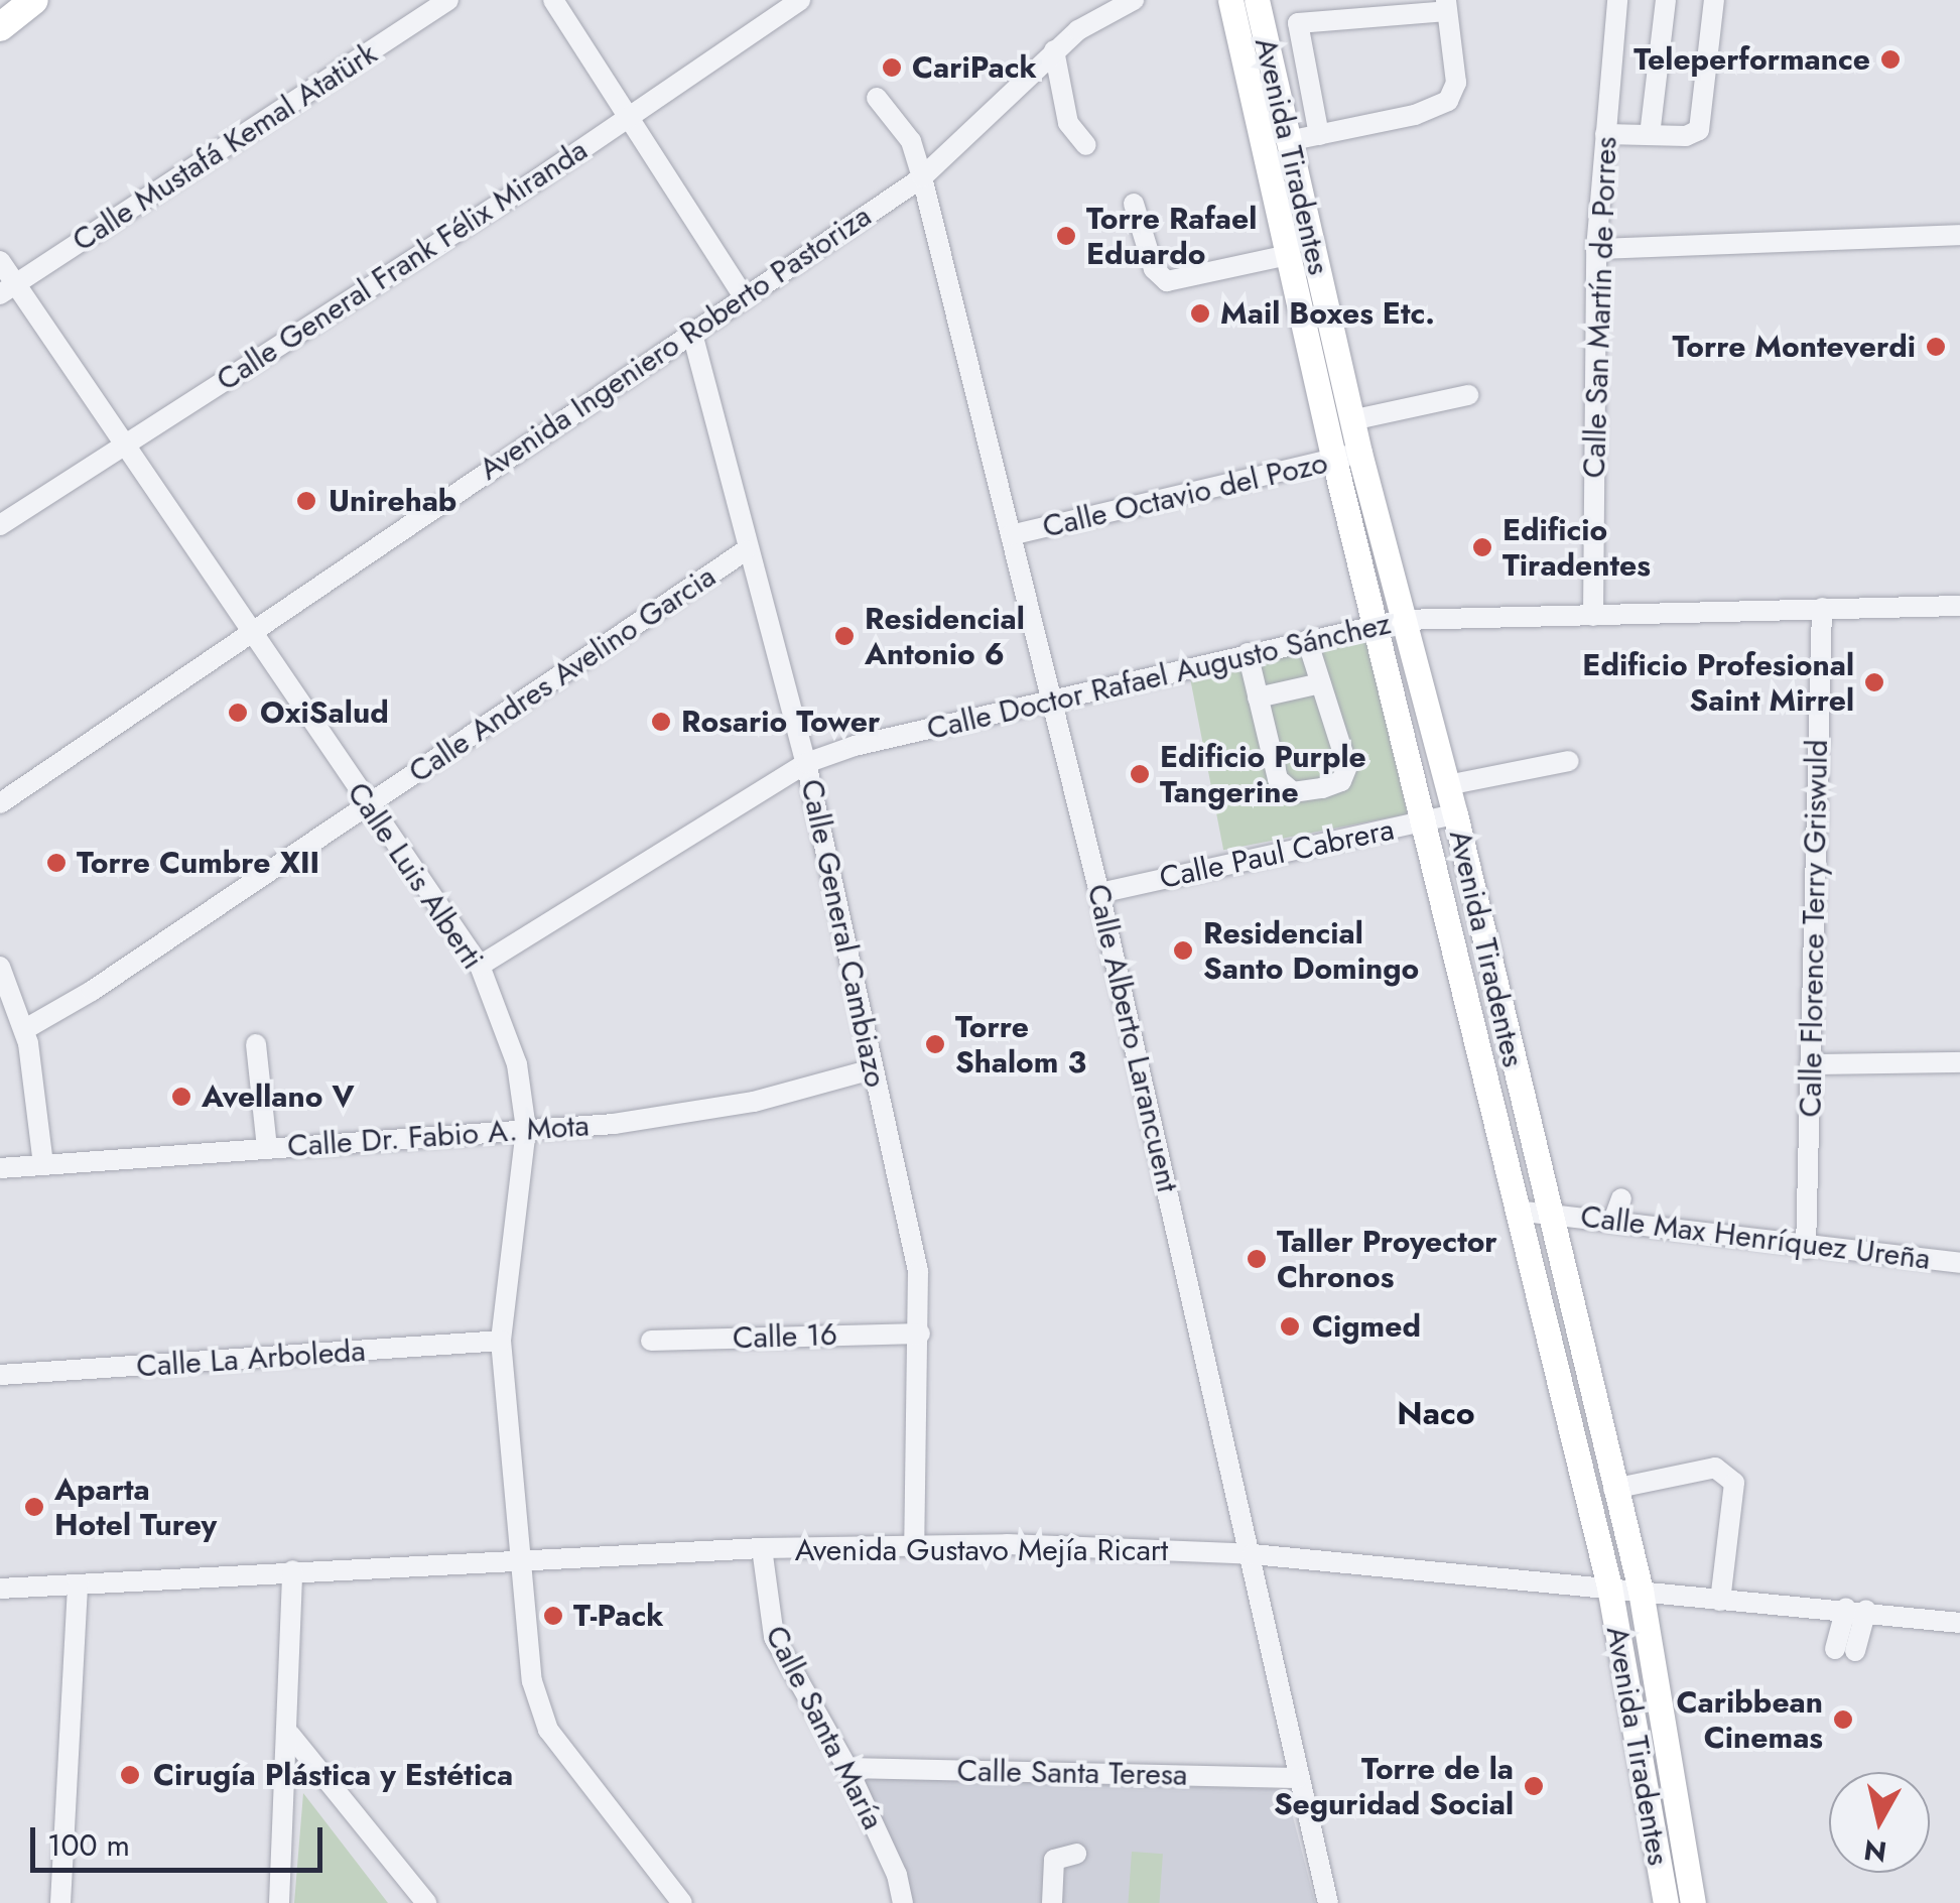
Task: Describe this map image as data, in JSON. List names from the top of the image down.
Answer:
{
  "streets": {
    "main road": ["Avenida Tiradentes"],
    "street": [
      "Calle Mustafá Kemal Atatürk",
      "Calle General Frank Félix Miranda",
      "Calle San Martín de Porres",
      "Avenida Ingeniero Roberto Pastoriza",
      "Calle Octavio del Pozo",
      "Calle Andres Avelino Garcia",
      "Calle Doctor Rafael Augusto Sánchez",
      "Calle Paul Cabrera",
      "Calle Luis Alberti",
      "Calle Florence Terry Griswuld",
      "Calle General Cambiazo",
      "Calle Alberto Larancuent",
      "Calle Dr. Fabio A. Mota",
      "Calle Max Henríquez Ureña",
      "Calle 16",
      "Calle La Arboleda",
      "Avenida Gustavo Mejía Ricart",
      "Calle Santa María",
      "Calle Santa Teresa"
    ]
  },
  "crossings": [
    ["Calle Mustafá Kemal Atatürk", "Calle Luis Alberti"],
    ["Avenida Tiradentes", "Calle Octavio del Pozo"],
    ["Avenida Tiradentes", "Calle Doctor Rafael Augusto Sánchez"],
    ["Avenida Tiradentes", "Calle Paul Cabrera"],
    ["Avenida Tiradentes", "Calle Max Henríquez Ureña"],
    ["Avenida Tiradentes", "Avenida Gustavo Mejía Ricart"],
    ["Calle General Frank Félix Miranda", "Calle Luis Alberti"],
    ["Calle San Martín de Porres", "Calle Doctor Rafael Augusto Sánchez"],
    ["Avenida Ingeniero Roberto Pastoriza", "Calle Luis Alberti"],
    ["Avenida Ingeniero Roberto Pastoriza", "Calle General Cambiazo"],
    ["Avenida Ingeniero Roberto Pastoriza", "Calle Alberto Larancuent"],
    ["Calle Octavio del Pozo", "Calle Alberto Larancuent"],
    ["Calle Andres Avelino Garcia", "Calle Luis Alberti"],
    ["Calle Andres Avelino Garcia", "Calle General Cambiazo"],
    ["Calle Doctor Rafael Augusto Sánchez", "Calle Luis Alberti"],
    ["Calle Doctor Rafael Augusto Sánchez", "Calle Florence Terry Griswuld"],
    ["Calle Doctor Rafael Augusto Sánchez", "Calle General Cambiazo"],
    ["Calle Doctor Rafael Augusto Sánchez", "Calle Alberto Larancuent"],
    ["Calle Paul Cabrera", "Calle Alberto Larancuent"],
    ["Calle Luis Alberti", "Calle Dr. Fabio A. Mota"],
    ["Calle Luis Alberti", "Calle La Arboleda"],
    ["Calle Luis Alberti", "Avenida Gustavo Mejía Ricart"],
    ["Calle Florence Terry Griswuld", "Calle Max Henríquez Ureña"],
    ["Calle General Cambiazo", "Calle Dr. Fabio A. Mota"],
    ["Calle General Cambiazo", "Calle 16"],
    ["Calle General Cambiazo", "Avenida Gustavo Mejía Ricart"],
    ["Calle Alberto Larancuent", "Avenida Gustavo Mejía Ricart"],
    ["Calle Alberto Larancuent", "Calle Santa Teresa"],
    ["Avenida Gustavo Mejía Ricart", "Calle Santa María"],
    ["Calle Santa María", "Calle Santa Teresa"]
  ],
  "districts": ["Naco"],
  "places": [
    "Teleperformance",
    "CariPack",
    "Torre Rafael Eduardo",
    "Mail Boxes Etc.",
    "Torre Monteverdi",
    "Unirehab",
    "Edificio Tiradentes",
    "Residencial Antonio 6",
    "Edificio Profesional Saint Mirrel",
    "OxiSalud",
    "Rosario Tower",
    "Edificio Purple Tangerine",
    "Torre Cumbre XII",
    "Residencial Santo Domingo",
    "Torre Shalom 3",
    "Avellano V",
    "Taller Proyector Chronos",
    "Cigmed",
    "Aparta Hotel Turey",
    "T-Pack",
    "Caribbean Cinemas",
    "Cirugía Plástica y Estética",
    "Torre de la Seguridad Social"
  ],
  "scale_bar": "100 m",
  "north": "bottom"
}
